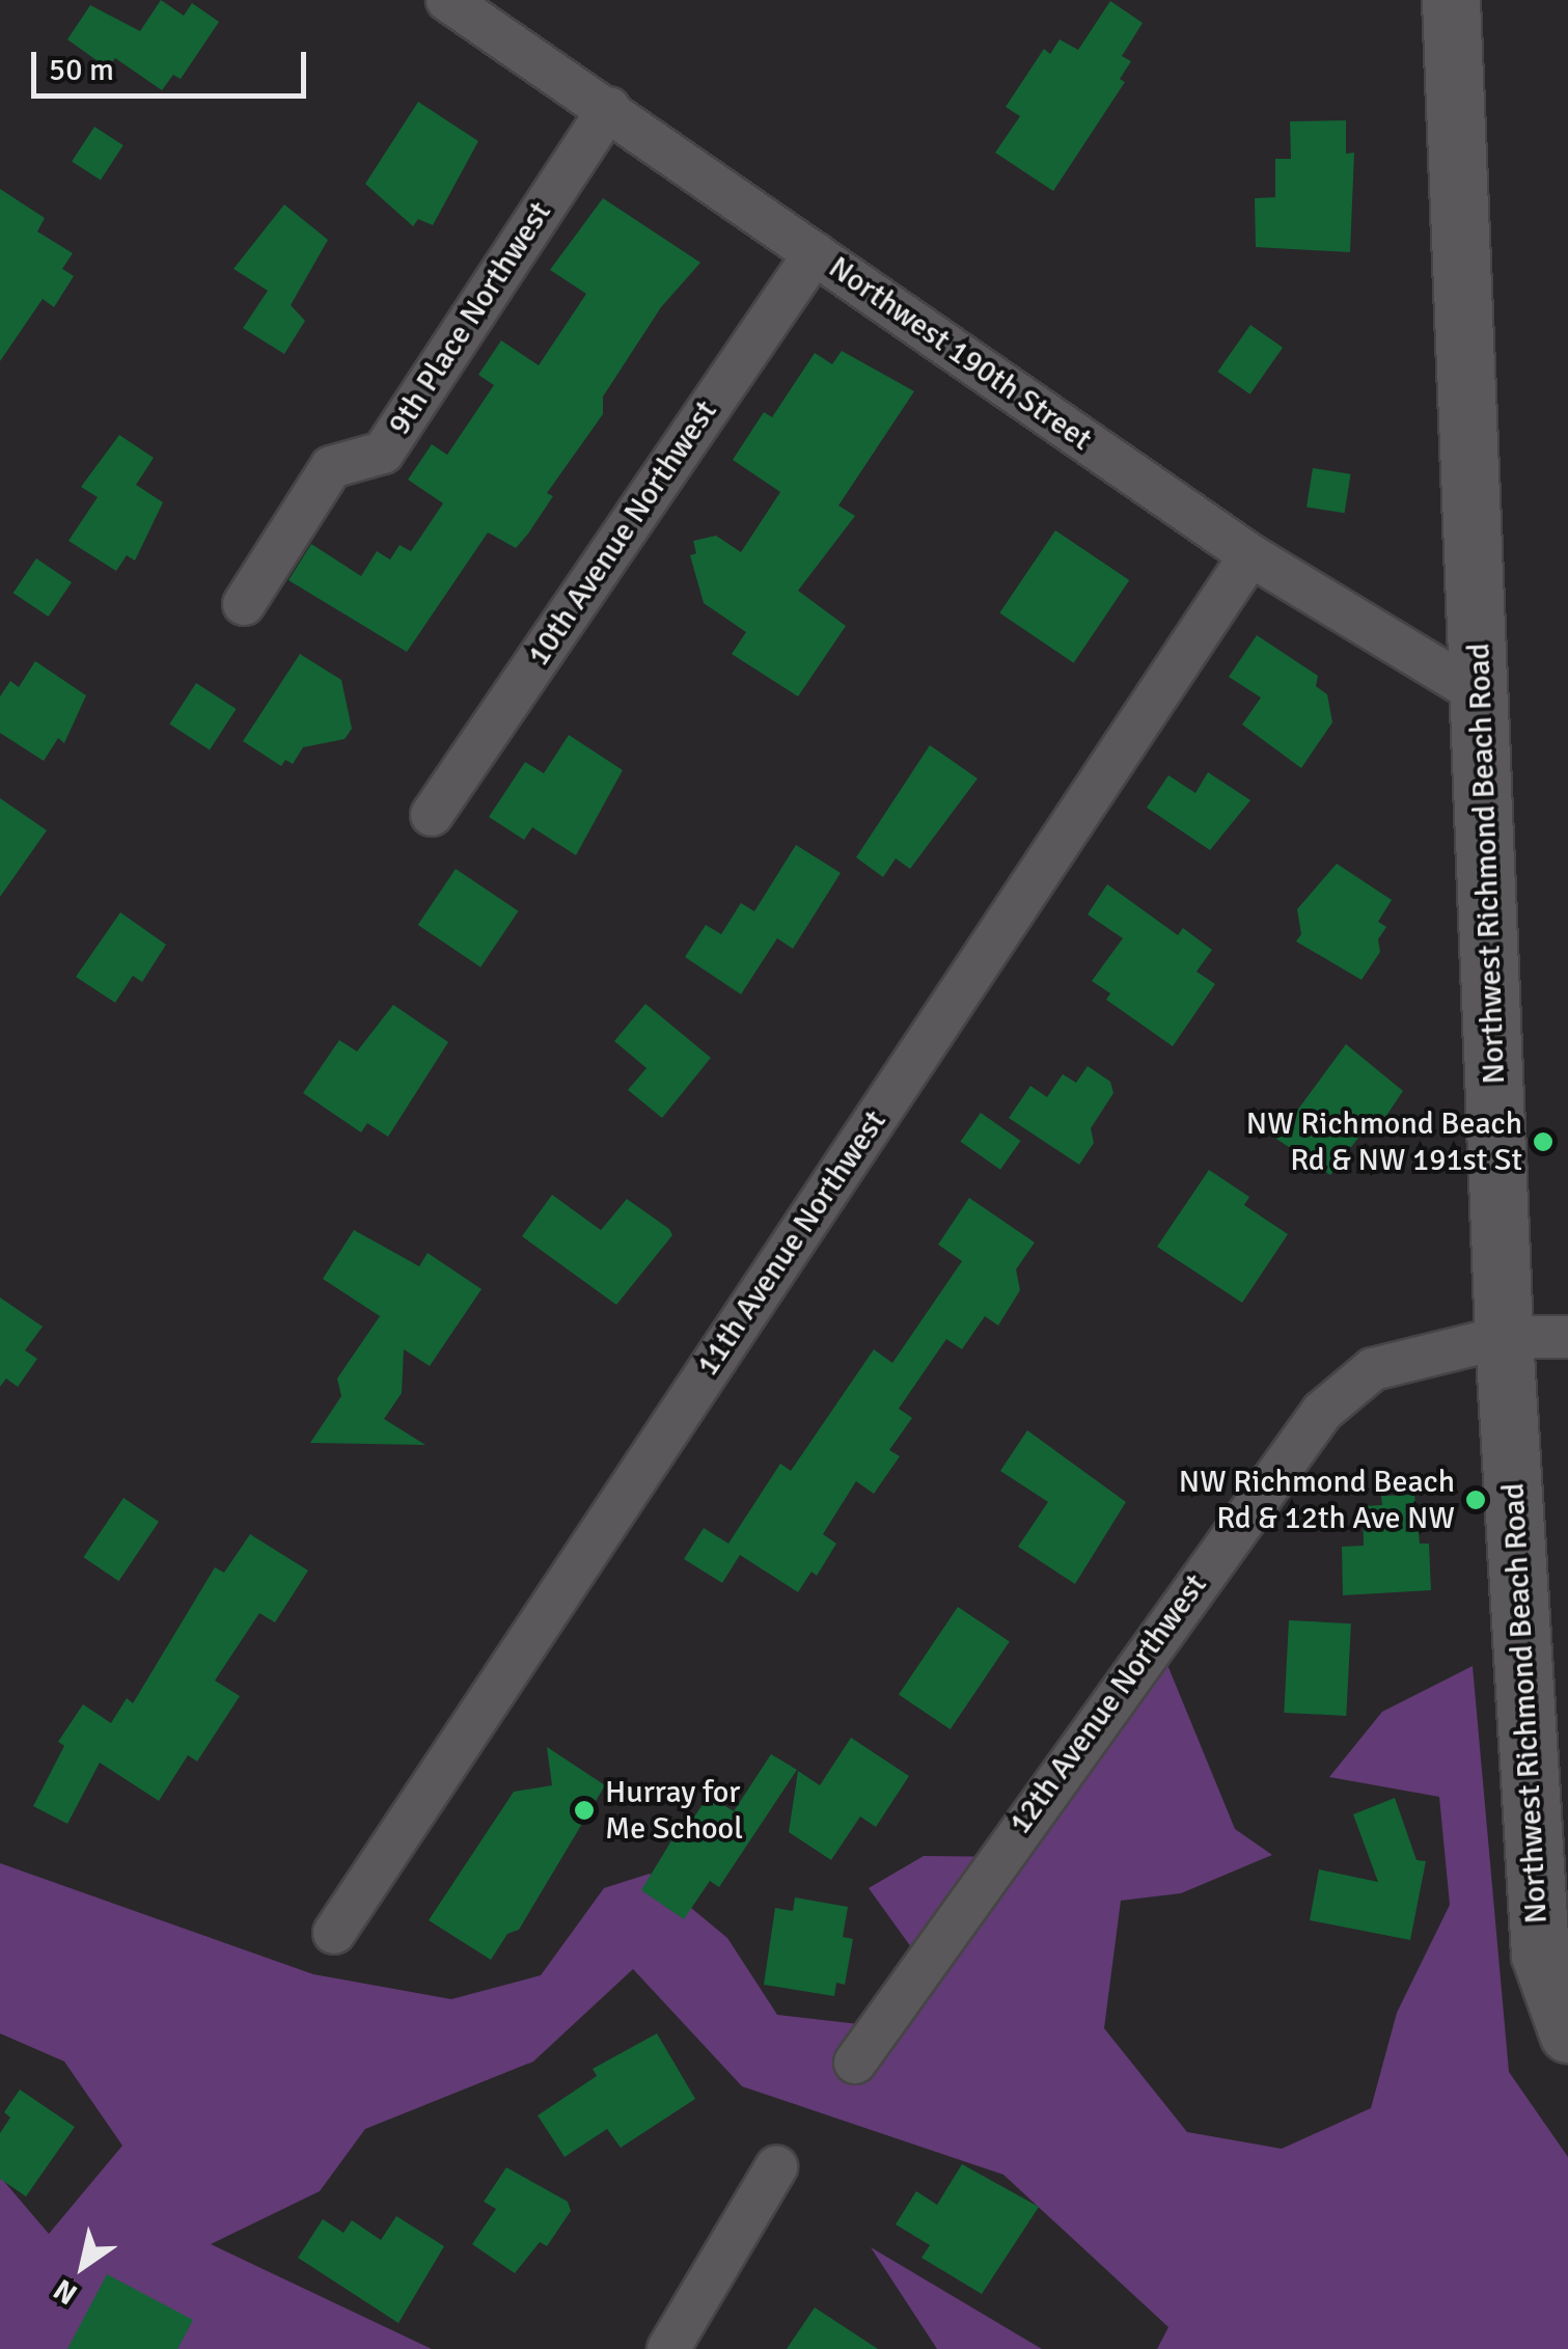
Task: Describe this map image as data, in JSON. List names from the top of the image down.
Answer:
{
  "streets": {
    "main road": ["Northwest Richmond Beach Road"],
    "street": [
      "9th Place Northwest",
      "Northwest 190th Street",
      "10th Avenue Northwest",
      "11th Avenue Northwest",
      "12th Avenue Northwest"
    ]
  },
  "crossings": [
    ["9th Place Northwest", "Northwest 190th Street"],
    ["Northwest 190th Street", "10th Avenue Northwest"],
    ["Northwest 190th Street", "Northwest Richmond Beach Road"],
    ["Northwest 190th Street", "11th Avenue Northwest"],
    ["Northwest Richmond Beach Road", "12th Avenue Northwest"]
  ],
  "places": ["NW Richmond Beach Rd & NW 191st St", "NW Richmond Beach Rd & 12th Ave NW", "Hurray for Me School"],
  "scale_bar": "50 m",
  "north": "bottom left"
}
